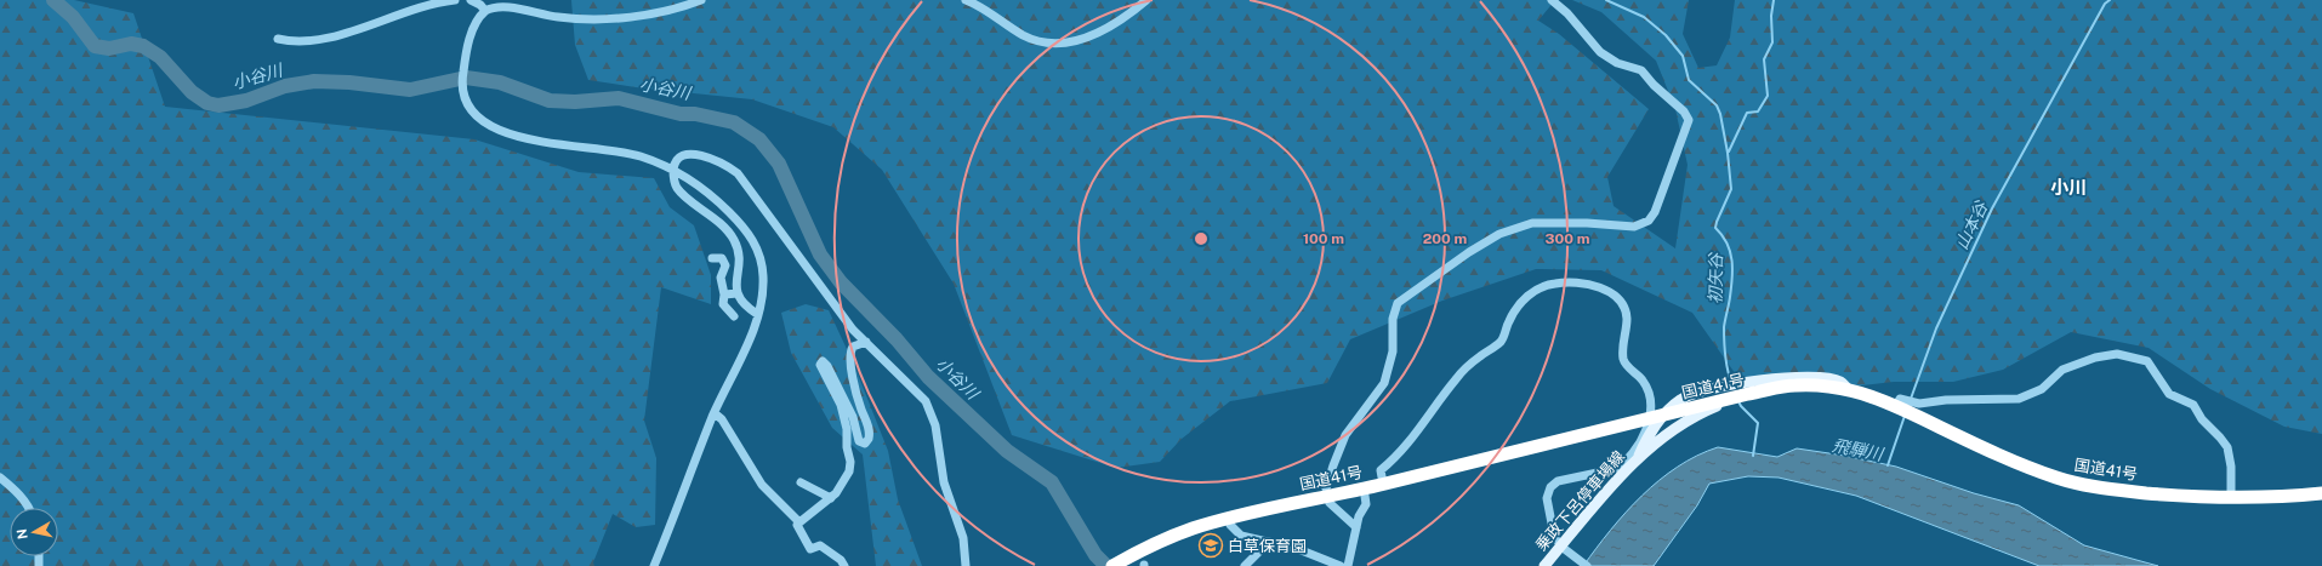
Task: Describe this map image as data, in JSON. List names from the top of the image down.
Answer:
{
  "streets": {
    "highway": ["国道41号"],
    "main road": ["乗政下呂停車場線"]
  },
  "districts": ["小川"],
  "water": [
    "小谷川",
    "山本谷",
    "初矢谷",
    "飛騨川"
  ],
  "places": {
    "school or university": ["白草保育園"]
  },
  "north": "left",
  "rings": ["100 m", "200 m", "300 m"]
}
